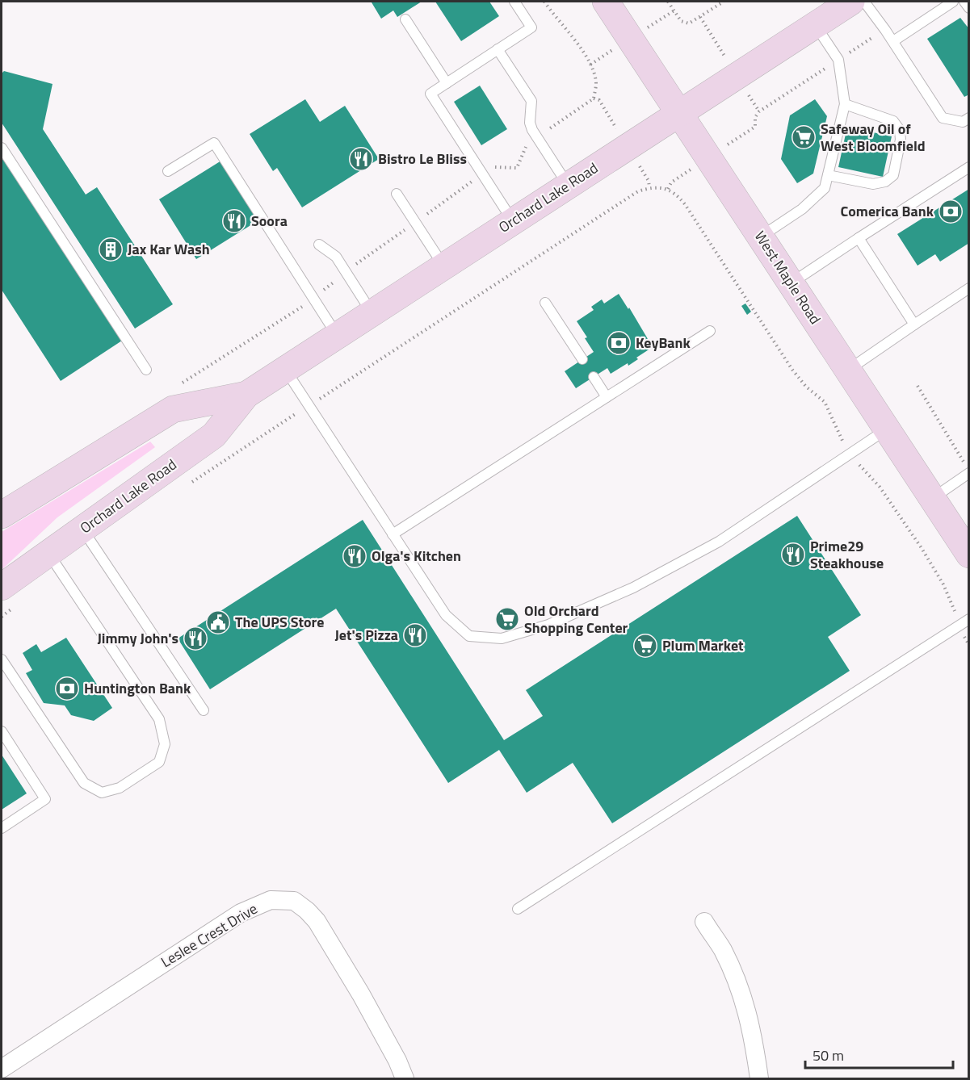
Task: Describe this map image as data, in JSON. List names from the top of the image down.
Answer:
{
  "streets": {
    "main road": ["Orchard Lake Road", "West Maple Road"],
    "street": ["Leslee Crest Drive"]
  },
  "crossings": [
    ["Orchard Lake Road", "West Maple Road"]
  ],
  "places": {
    "supermarket": ["Safeway Oil of West Bloomfield", "Old Orchard Shopping Center", "Plum Market"],
    "restaurant": [
      "Bistro Le Bliss",
      "Soora",
      "Prime29 Steakhouse",
      "Olga's Kitchen",
      "Jet's Pizza",
      "Jimmy John's"
    ],
    "bank": ["Comerica Bank", "KeyBank", "Huntington Bank"],
    "building": ["Jax Kar Wash"],
    "public building": ["The UPS Store"]
  },
  "scale_bar": "50 m"
}
